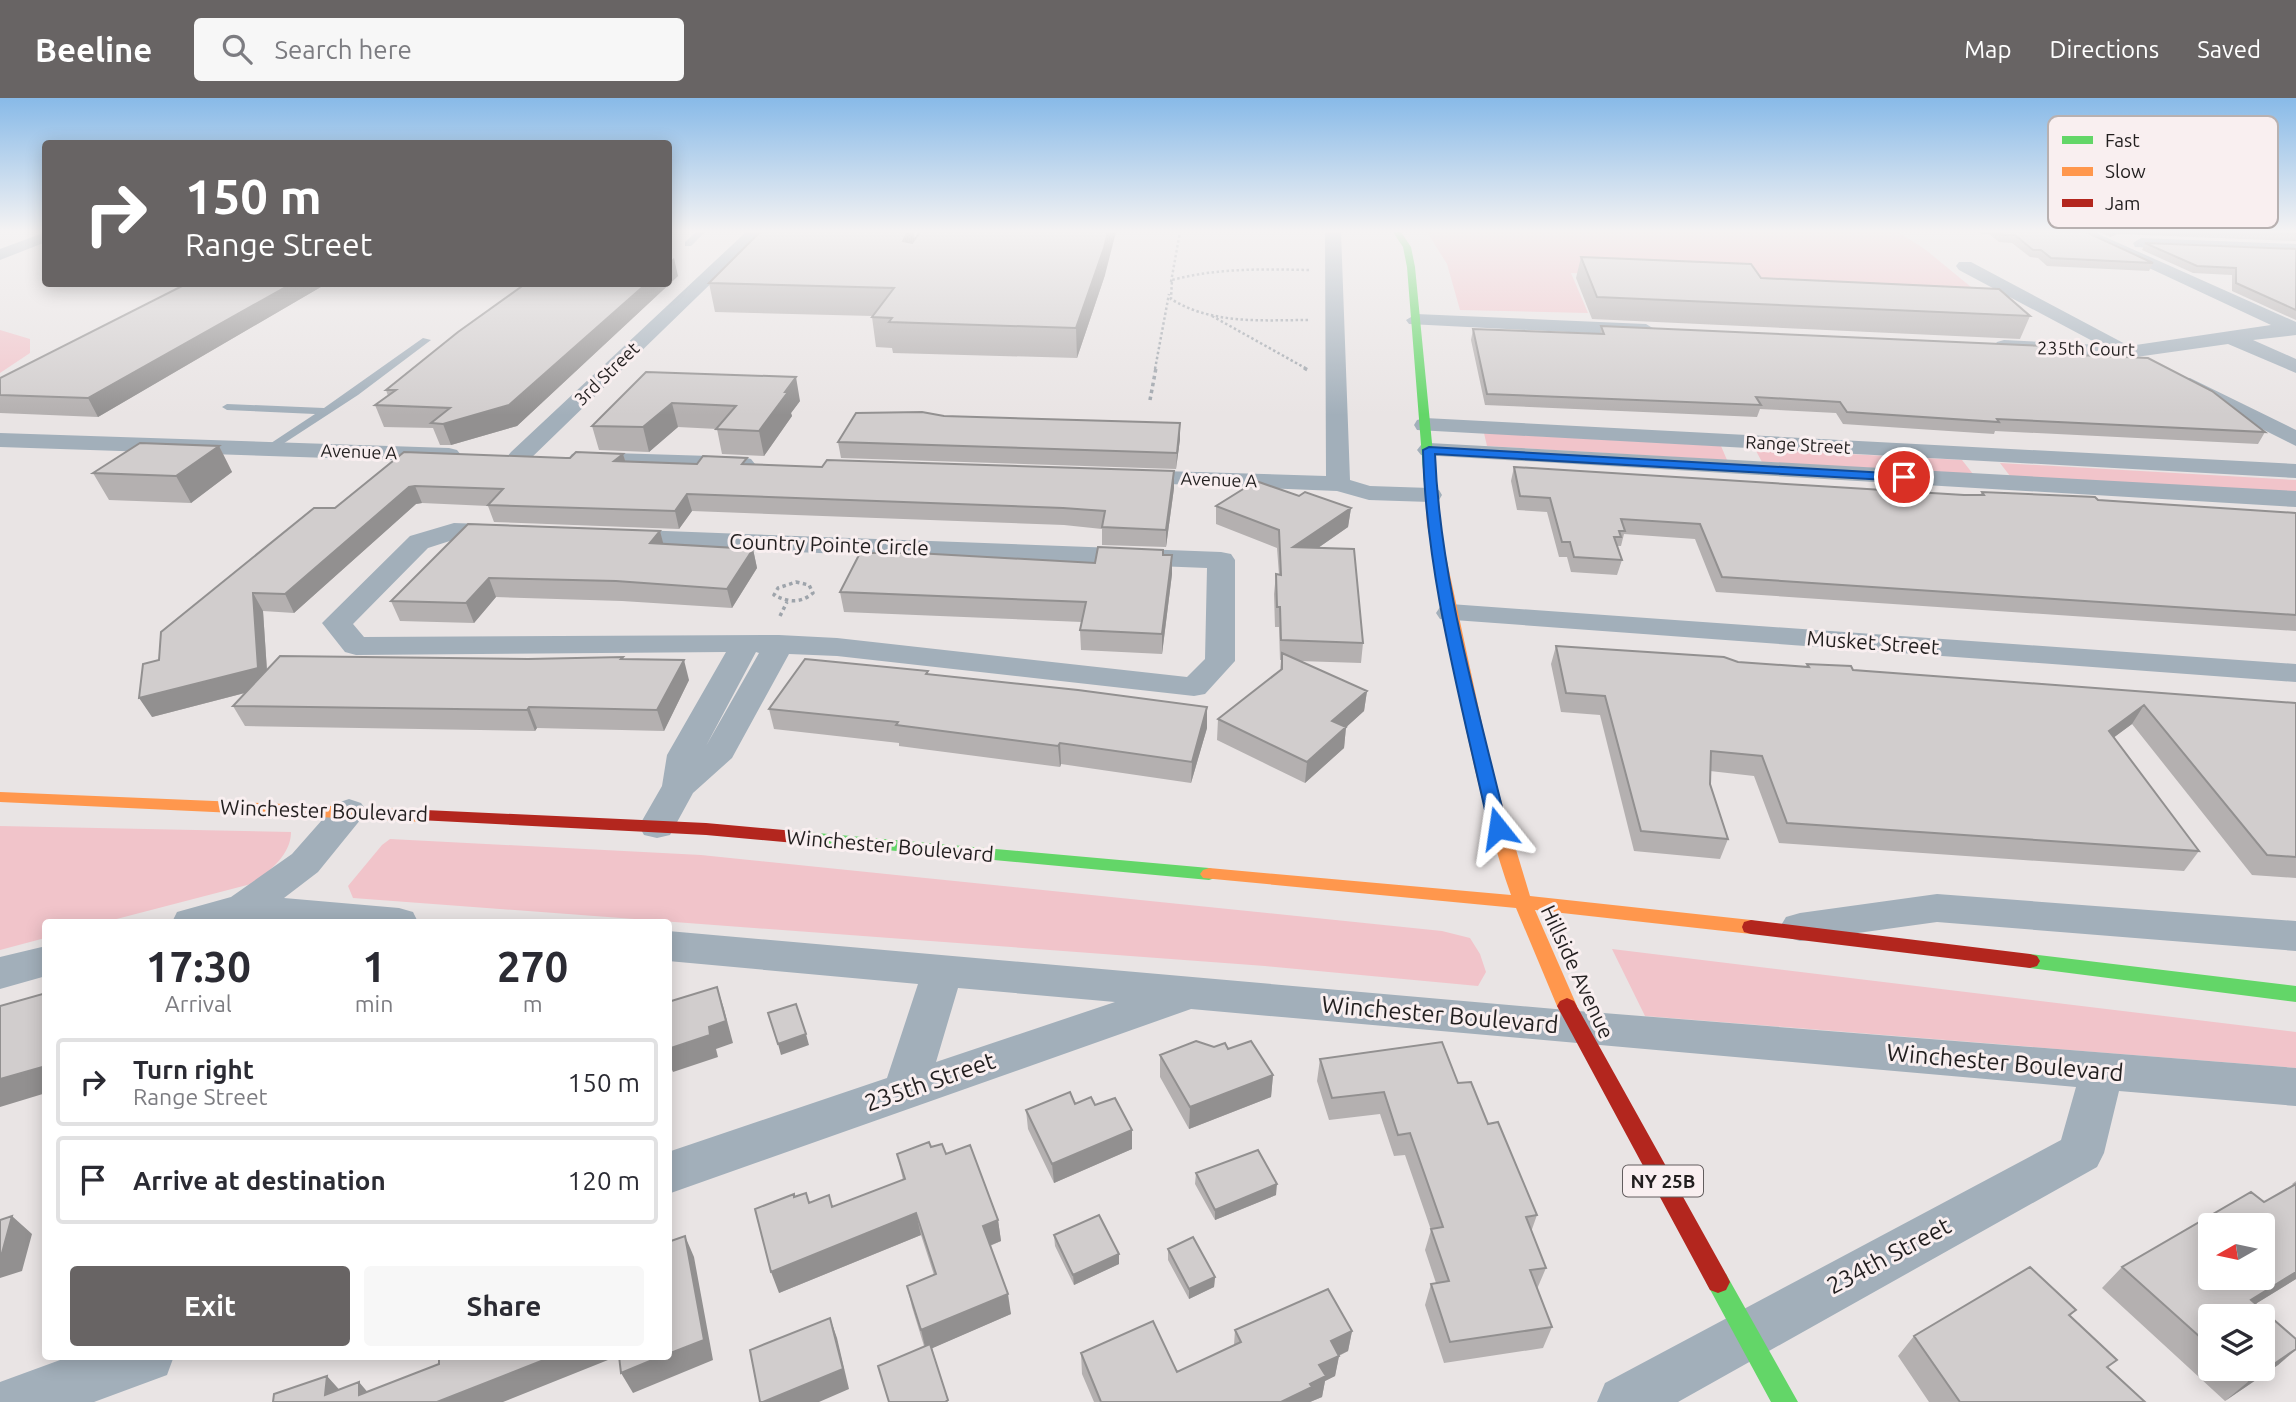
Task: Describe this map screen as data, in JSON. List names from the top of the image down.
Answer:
{
  "streets": {
    "main road": ["Winchester Boulevard", "Hillside Avenue", "NY 25B"],
    "street": [
      "235th Court",
      "3rd Street",
      "Range Street",
      "Avenue A",
      "Country Pointe Circle",
      "Musket Street",
      "235th Street",
      "234th Street"
    ]
  },
  "crossings": [
    ["3rd Street", "Avenue A"],
    ["Range Street", "Hillside Avenue"],
    ["Avenue A", "Hillside Avenue"],
    ["Musket Street", "Hillside Avenue"],
    ["Winchester Boulevard", "Hillside Avenue"],
    ["Winchester Boulevard", "235th Street"],
    ["Winchester Boulevard", "234th Street"],
    ["Hillside Avenue", "234th Street"]
  ],
  "legend": ["Fast", "Slow", "Jam"],
  "north": "left",
  "page": {
    "header": "Beeline",
    "search": "Search here",
    "nav": ["Map", "Directions", "Saved"],
    "turn": ["150 m", "Range Street"],
    "eta": [
      "17:30",
      "Arrival",
      "1",
      "min",
      "270",
      "m"
    ],
    "list": [
      {
        "name": "Turn right",
        "note": "Range Street",
        "value": "150 m"
      },
      {
        "name": "Arrive at destination",
        "value": "120 m"
      }
    ],
    "buttons": ["Exit", "Share"]
  }
}
